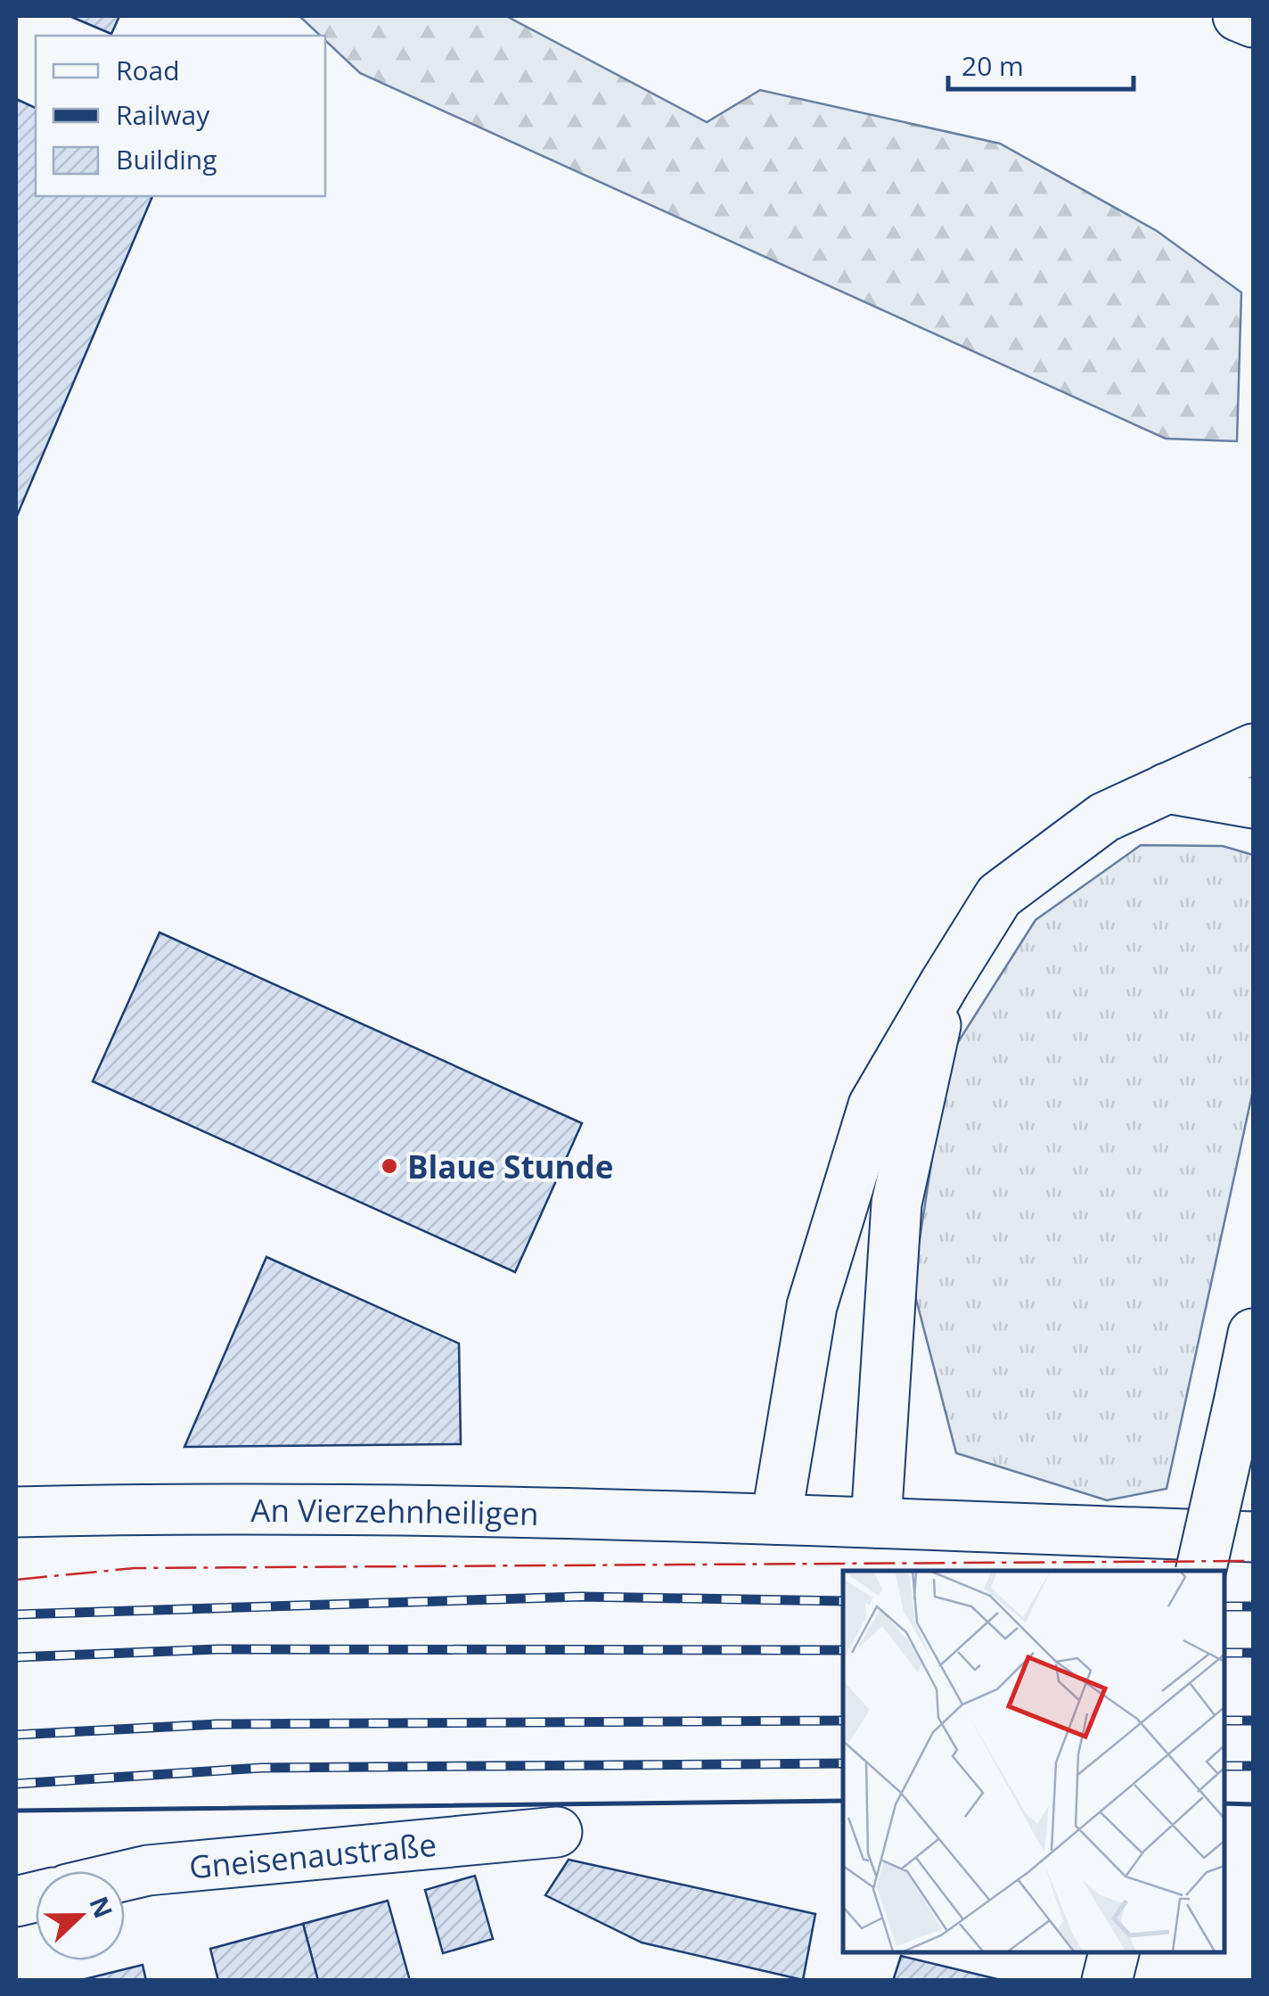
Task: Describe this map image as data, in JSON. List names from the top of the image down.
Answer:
{
  "streets": {
    "street": ["An Vierzehnheiligen", "Gneisenaustraße"]
  },
  "places": ["Blaue Stunde"],
  "legend": ["Road", "Railway", "Building"],
  "scale_bar": "20 m",
  "north": "right"
}
